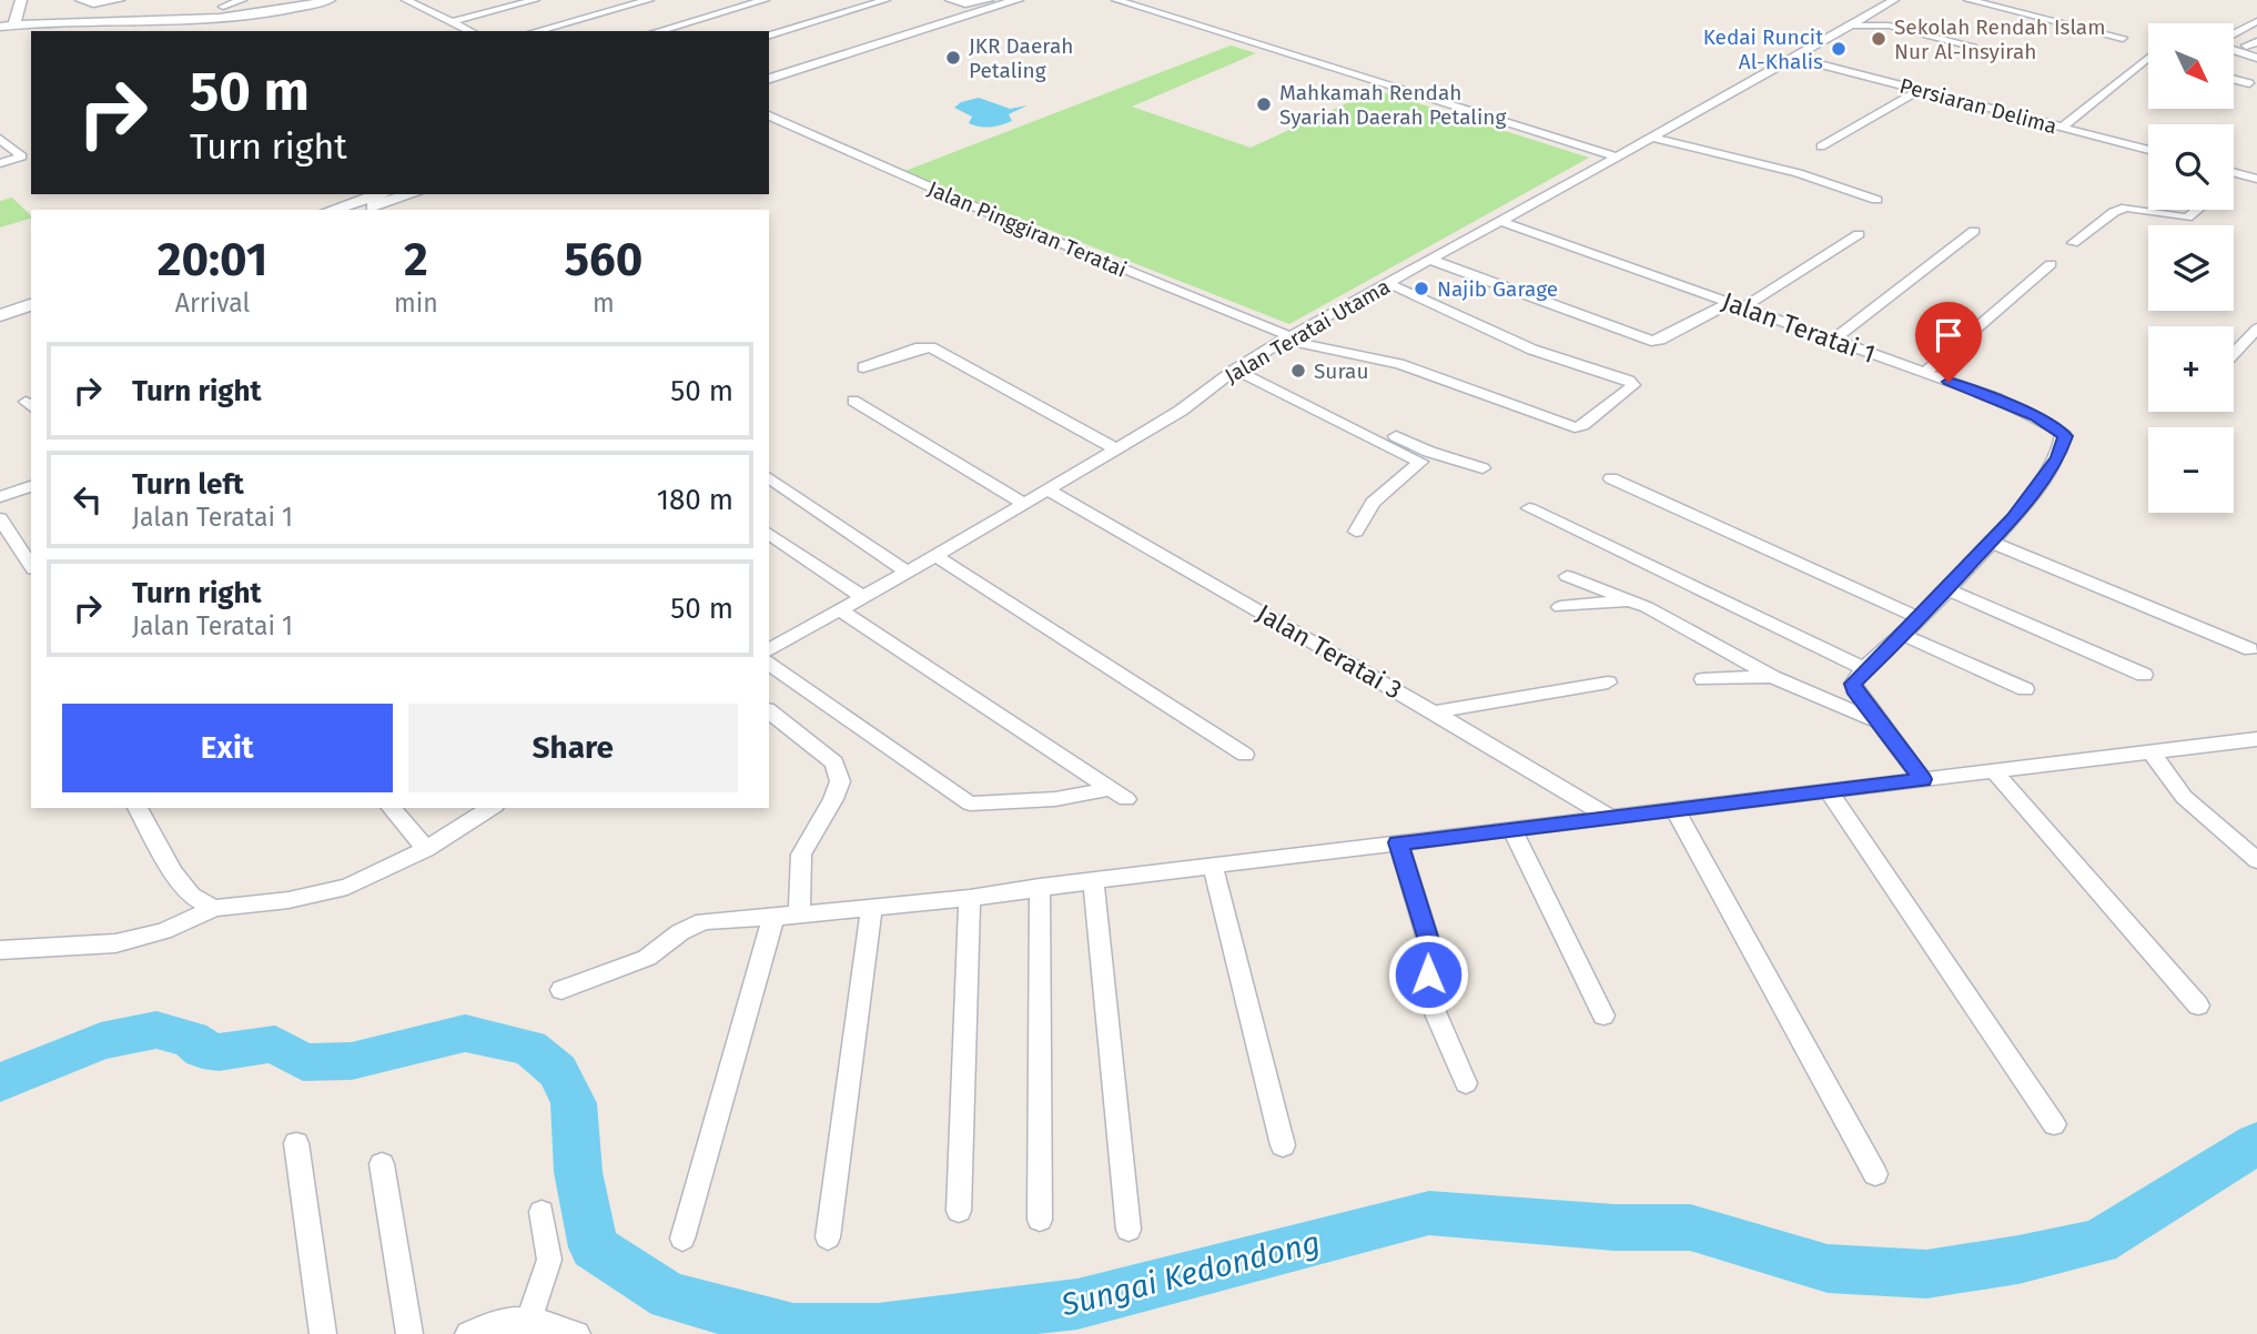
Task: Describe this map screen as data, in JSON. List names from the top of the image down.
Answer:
{
  "streets": {
    "street": [
      "Persiaran Delima",
      "Jalan Pinggiran Teratai",
      "Jalan Teratai 1",
      "Jalan Teratai Utama",
      "Jalan Teratai 3"
    ]
  },
  "crossings": [
    ["Persiaran Delima", "Jalan Teratai Utama"],
    ["Jalan Pinggiran Teratai", "Jalan Teratai Utama"],
    ["Jalan Teratai 1", "Jalan Teratai Utama"],
    ["Jalan Teratai Utama", "Jalan Teratai 3"]
  ],
  "water": ["Sungai Kedondong"],
  "places": [
    "Sekolah Rendah Islam Nur Al-Insyirah",
    "Kedai Runcit Al-Khalis",
    "JKR Daerah Petaling",
    "Mahkamah Rendah Syariah Daerah Petaling",
    "Najib Garage",
    "Surau"
  ],
  "north": "bottom right",
  "page": {
    "map_buttons": ["+", "−"],
    "turn": ["50 m", "Turn right"],
    "eta": [
      "20:01",
      "Arrival",
      "2",
      "min",
      "560",
      "m"
    ],
    "list": [
      {
        "name": "Turn right",
        "value": "50 m"
      },
      {
        "name": "Turn left",
        "note": "Jalan Teratai 1",
        "value": "180 m"
      },
      {
        "name": "Turn right",
        "note": "Jalan Teratai 1",
        "value": "50 m"
      }
    ],
    "buttons": ["Exit", "Share"]
  }
}
